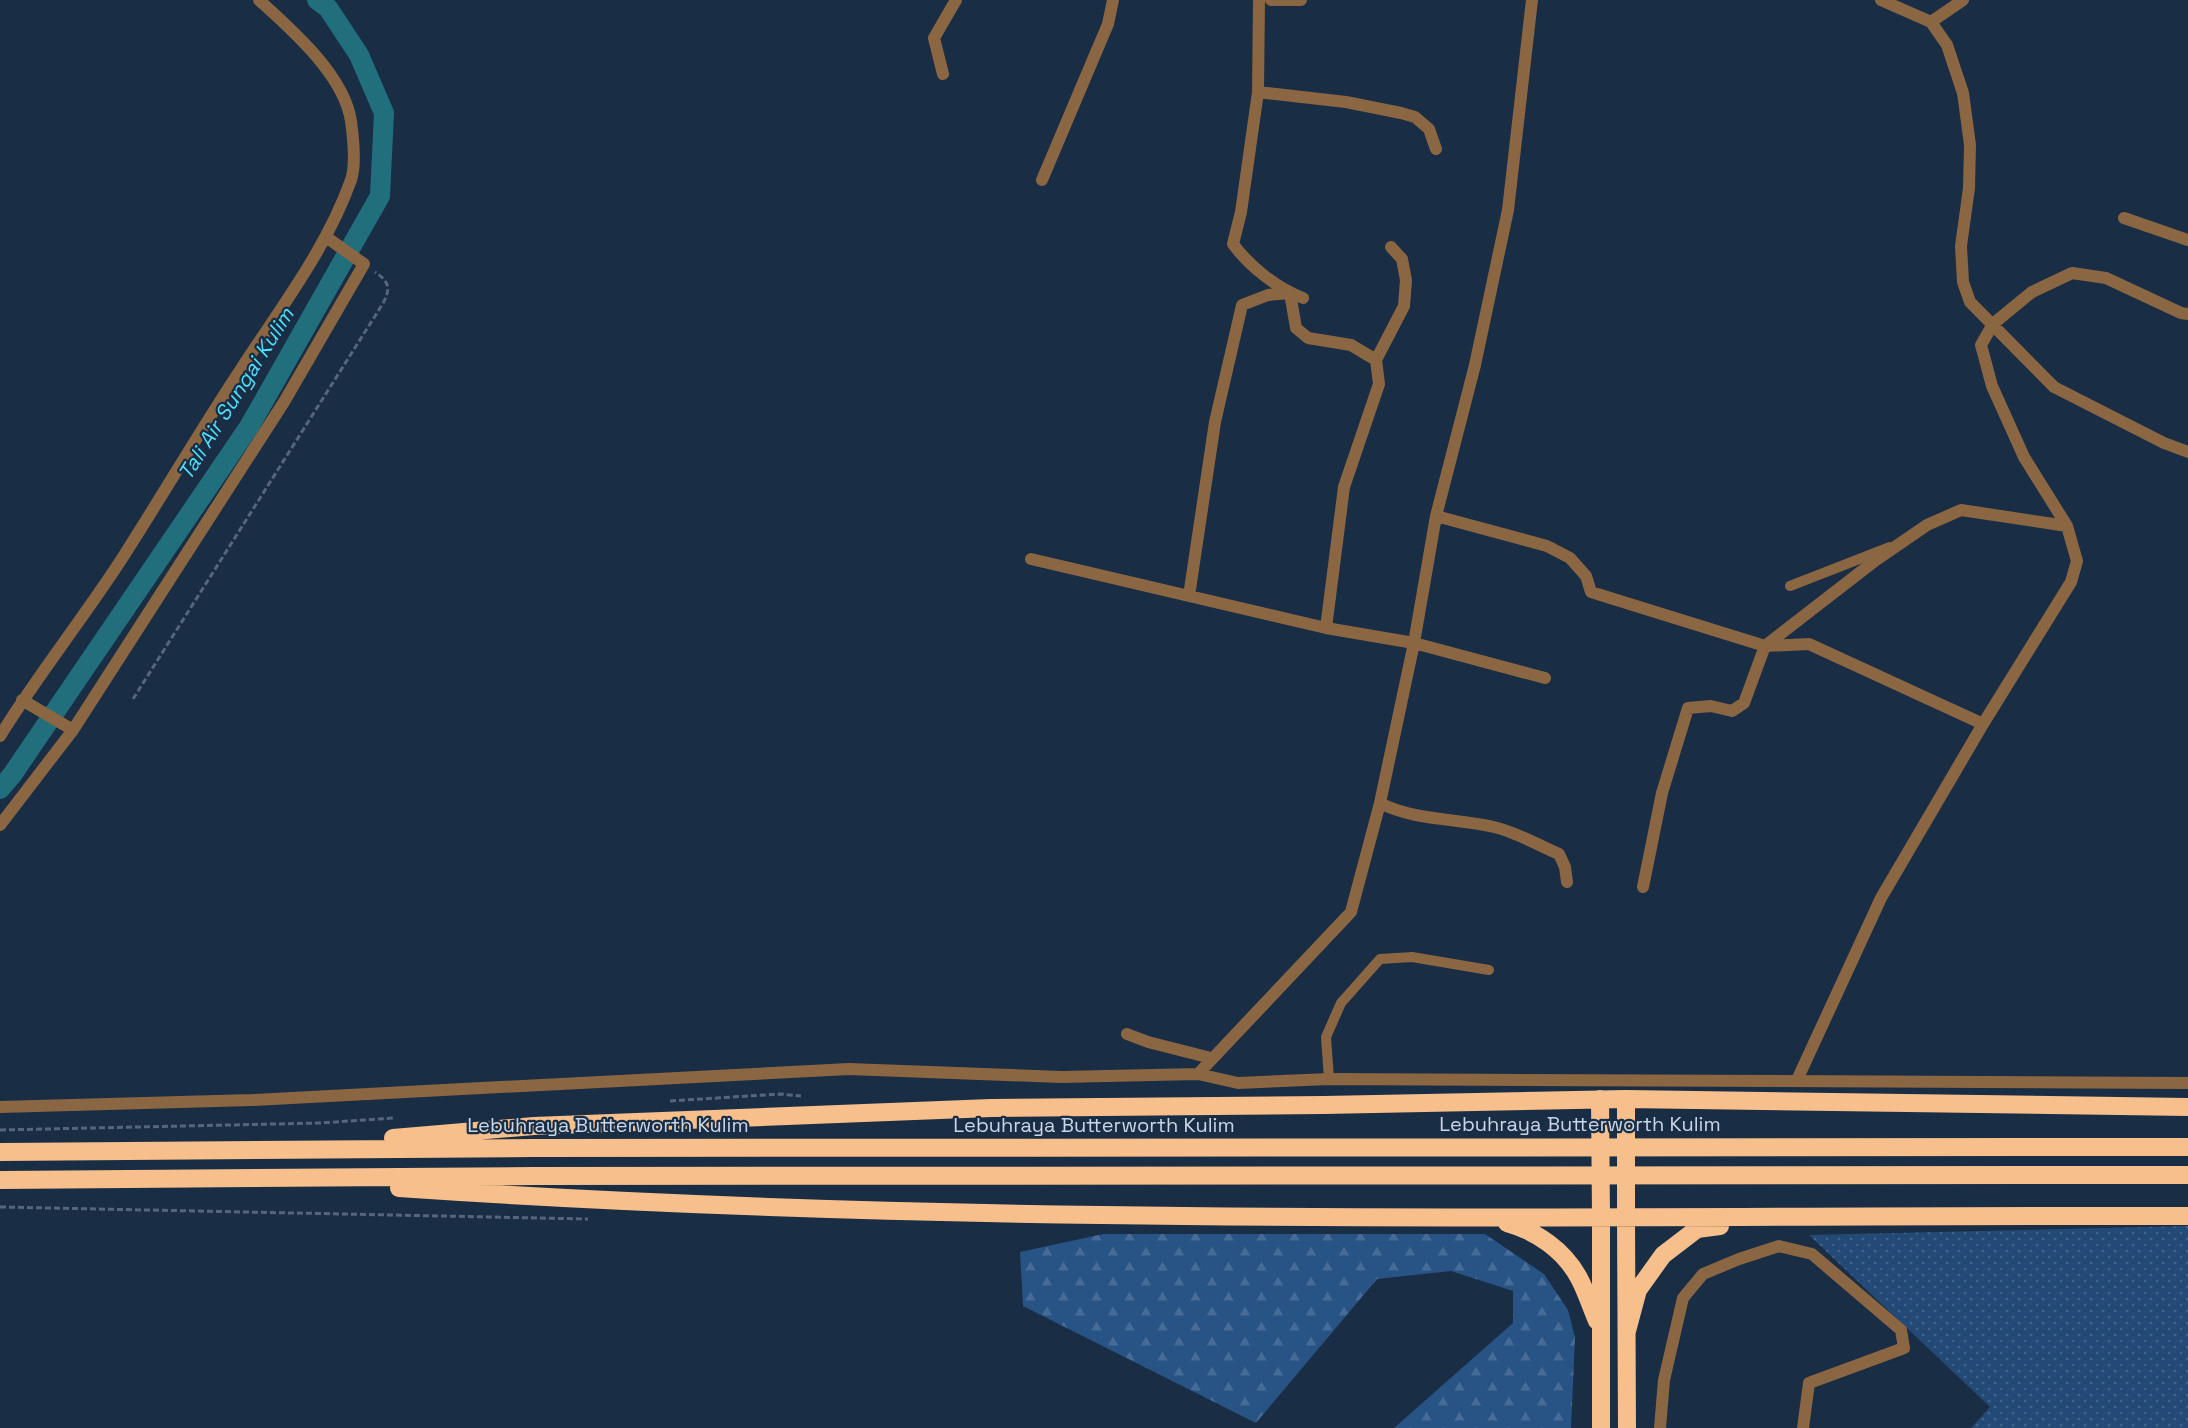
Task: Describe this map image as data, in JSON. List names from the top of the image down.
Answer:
{
  "streets": {
    "highway": ["Lebuhraya Butterworth Kulim"]
  },
  "water": ["Tali Air Sungai Kulim"]
}
